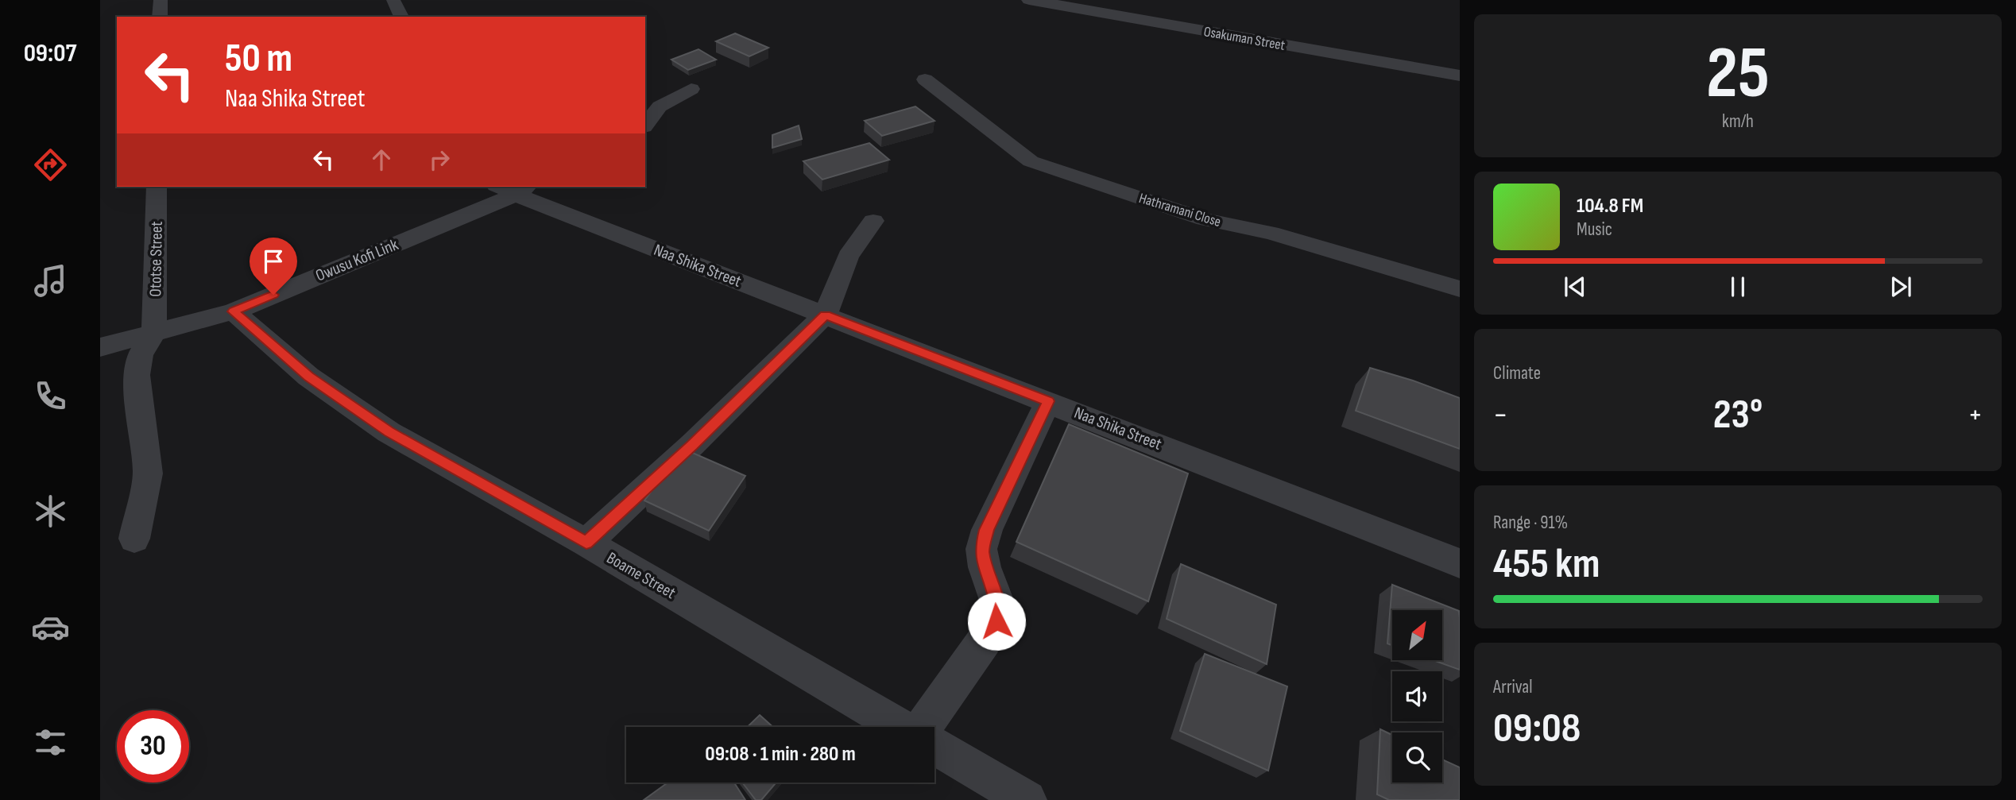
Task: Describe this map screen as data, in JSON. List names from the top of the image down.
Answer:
{
  "streets": {
    "street": [
      "Osakuman Street",
      "Hathramani Close",
      "Ototse Street",
      "Owusu Kofi Link",
      "Naa Shika Street",
      "Boame Street"
    ]
  },
  "crossings": [
    ["Ototse Street", "Owusu Kofi Link"],
    ["Owusu Kofi Link", "Naa Shika Street"],
    ["Owusu Kofi Link", "Boame Street"]
  ],
  "north": "top right",
  "page": {
    "tabs": "09:07",
    "tile": [
      ["25", "km/h"],
      "Climate",
      ["Range · 91%", "455 km"],
      ["Arrival", "09:08"]
    ],
    "turn": ["50 m", "Naa Shika Street"],
    "song": ["104.8 FM", "Music"],
    "heat": ["−", "23°", "+"],
    "limit": "30",
    "trip": "09:08 · 1 min · 280 m"
  }
}
